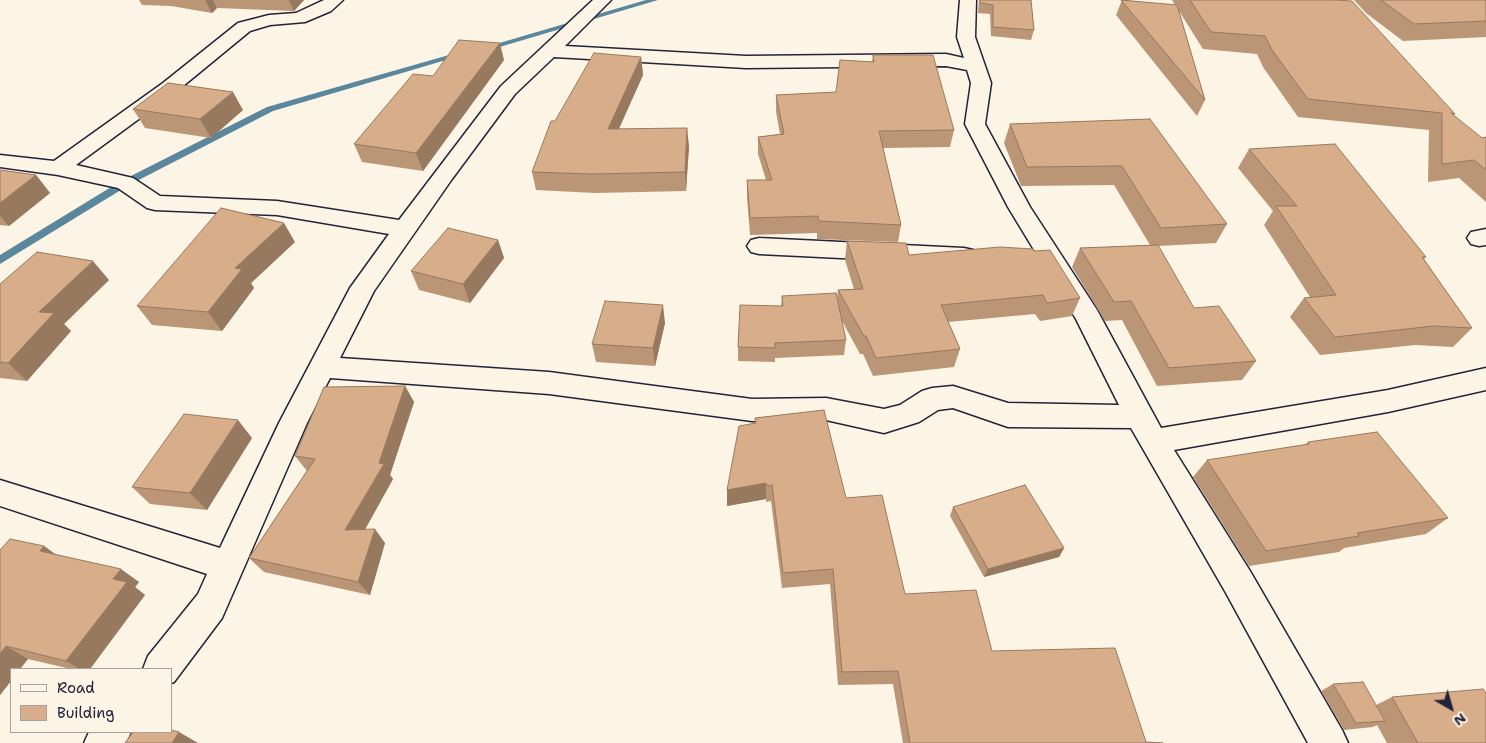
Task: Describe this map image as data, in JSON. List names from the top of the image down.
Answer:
{
  "legend": ["Road", "Building"],
  "north": "bottom right"
}
